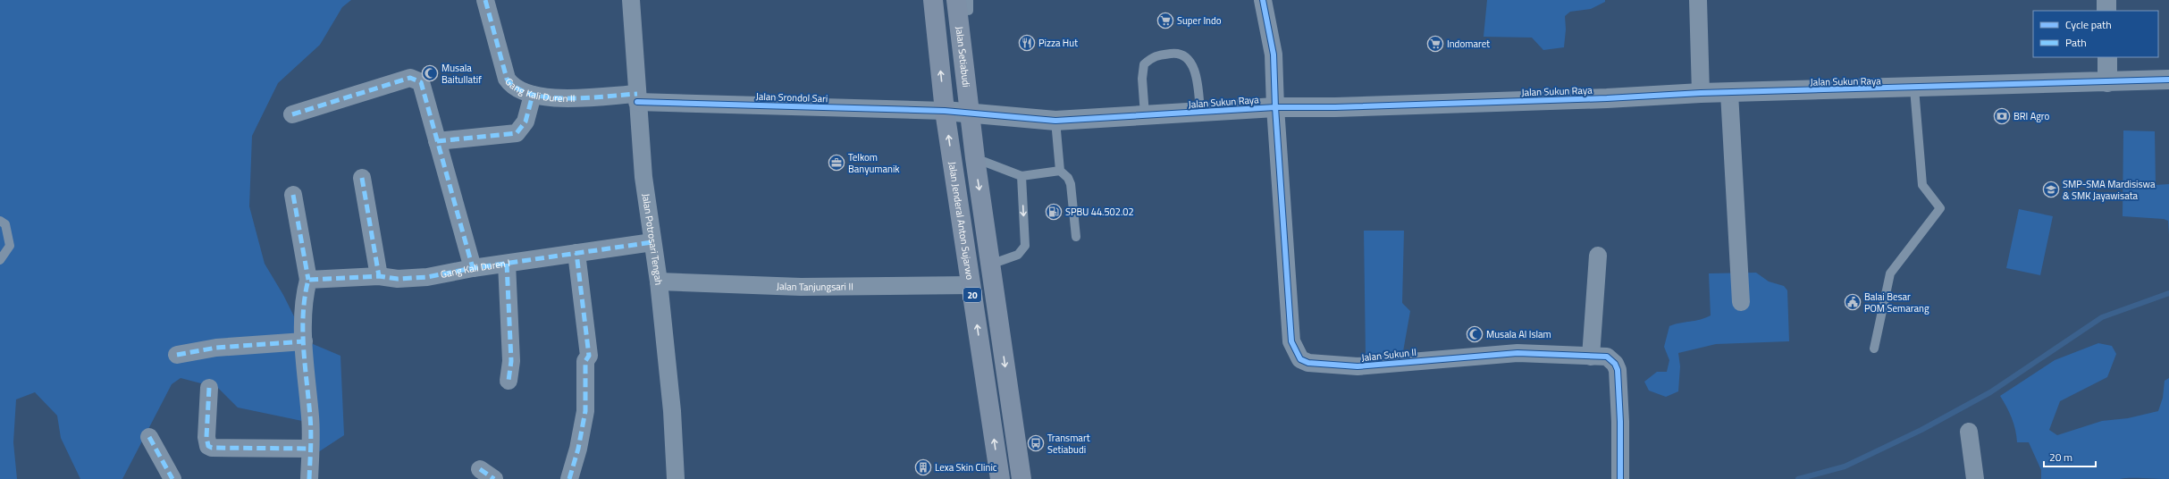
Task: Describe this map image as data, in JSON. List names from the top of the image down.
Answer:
{
  "streets": {
    "highway": ["Jalan Setiabudi", "Jalan Jenderal Anton Sujarwo", "20"],
    "street": [
      "Jalan Sukun Raya",
      "Gang Kali Duren II",
      "Jalan Srondol Sari",
      "Jalan Potrosari Tengah",
      "Gang Kali Duren I",
      "Jalan Tanjungsari II",
      "Jalan Sukun II"
    ]
  },
  "crossings": [
    ["Jalan Setiabudi", "Jalan Sukun Raya"],
    ["Jalan Setiabudi", "20"],
    ["Jalan Sukun Raya", "Jalan Srondol Sari"],
    ["Jalan Sukun Raya", "Jalan Jenderal Anton Sujarwo"],
    ["Jalan Sukun Raya", "20"],
    ["Jalan Sukun Raya", "Jalan Sukun II"],
    ["Gang Kali Duren II", "Jalan Srondol Sari"],
    ["Gang Kali Duren II", "Jalan Potrosari Tengah"],
    ["Jalan Srondol Sari", "Jalan Jenderal Anton Sujarwo"],
    ["Jalan Srondol Sari", "Jalan Potrosari Tengah"],
    ["Jalan Srondol Sari", "20"],
    ["Jalan Jenderal Anton Sujarwo", "Jalan Tanjungsari II"],
    ["Jalan Jenderal Anton Sujarwo", "20"],
    ["Jalan Potrosari Tengah", "Gang Kali Duren I"],
    ["Jalan Potrosari Tengah", "Jalan Tanjungsari II"]
  ],
  "places": {
    "supermarket": ["Super Indo", "Indomaret"],
    "restaurant": ["Pizza Hut"],
    "mosque": ["Musala Baitullatif", "Musala Al Islam"],
    "bank": ["BRI Agro"],
    "office": ["Telkom Banyumanik"],
    "school or university": ["SMP-SMA Mardisiswa & SMK Jayawisata"],
    "fuel station": ["SPBU 44.502.02"],
    "public building": ["Balai Besar POM Semarang"],
    "bus stop": ["Transmart Setiabudi"],
    "building": ["Lexa Skin Clinic"]
  },
  "legend": ["Cycle path", "Path"],
  "scale_bar": "20 m"
}
